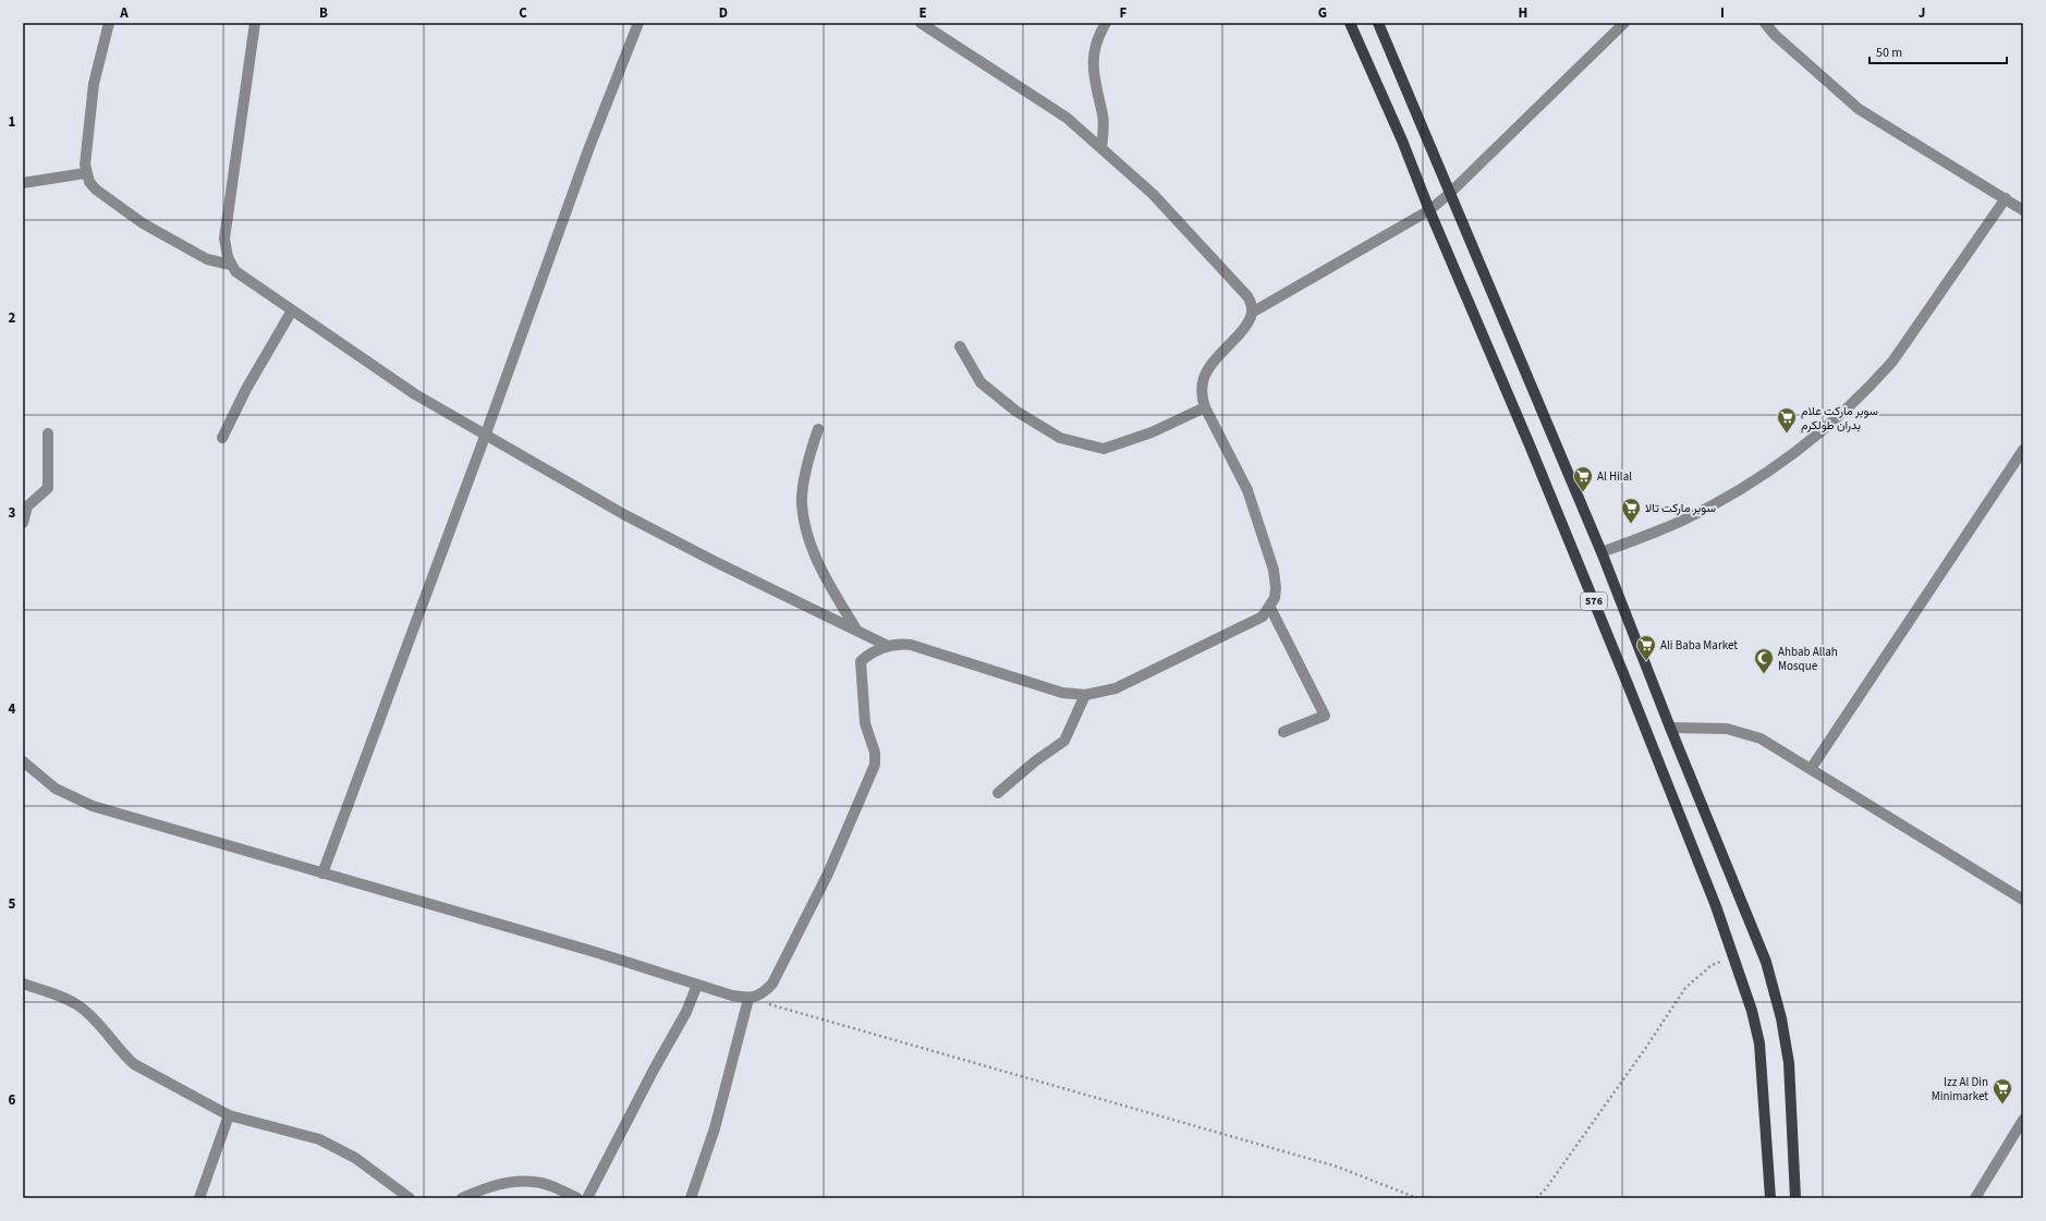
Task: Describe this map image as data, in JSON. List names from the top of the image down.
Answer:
{
  "streets": {
    "main road": ["576"]
  },
  "places": {
    "supermarket": [
      "سوبر ماركت علام بدران طولكرم",
      "Al Hilal",
      "سوبر ماركت تالا",
      "Ali Baba Market",
      "Izz Al Din Minimarket"
    ],
    "mosque": ["Ahbab Allah Mosque"]
  },
  "scale_bar": "50 m",
  "grid": {
    "columns": [
      "A",
      "B",
      "C",
      "D",
      "E",
      "F",
      "G",
      "H",
      "I",
      "J"
    ],
    "rows": [
      "1",
      "2",
      "3",
      "4",
      "5",
      "6"
    ]
  }
}
